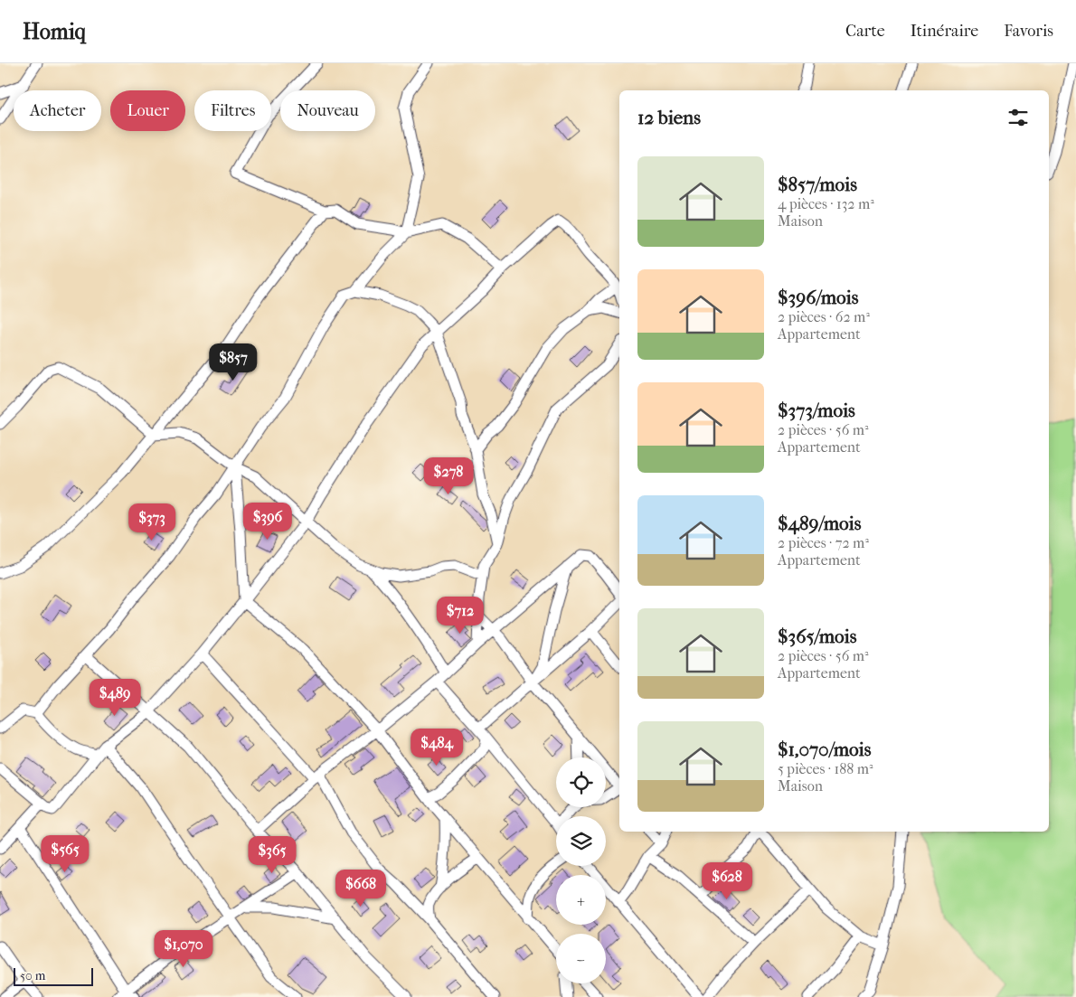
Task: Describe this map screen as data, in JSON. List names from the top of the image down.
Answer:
{
  "scale_bar": "50 m",
  "page": {
    "header": "Homiq",
    "nav": ["Carte", "Itinéraire", "Favoris"],
    "chip": [
      "Acheter",
      "Louer",
      "Filtres",
      "Nouveau"
    ],
    "heading": "12 biens",
    "list": [
      {
        "name": "$857/mois",
        "note": "4 pièces · 132 m² · Maison"
      },
      {
        "name": "$396/mois",
        "note": "2 pièces · 62 m² · Appartement"
      },
      {
        "name": "$373/mois",
        "note": "2 pièces · 56 m² · Appartement"
      },
      {
        "name": "$489/mois",
        "note": "2 pièces · 72 m² · Appartement"
      },
      {
        "name": "$365/mois",
        "note": "2 pièces · 56 m² · Appartement"
      },
      {
        "name": "$1,070/mois",
        "note": "5 pièces · 188 m² · Maison"
      }
    ],
    "price": [
      "$857",
      "$278",
      "$396",
      "$373",
      "$712",
      "$489",
      "$484",
      "$565",
      "$365",
      "$628",
      "$668",
      "$1,070"
    ],
    "map_buttons": ["+", "−"],
    "scale": "50 m"
  }
}
